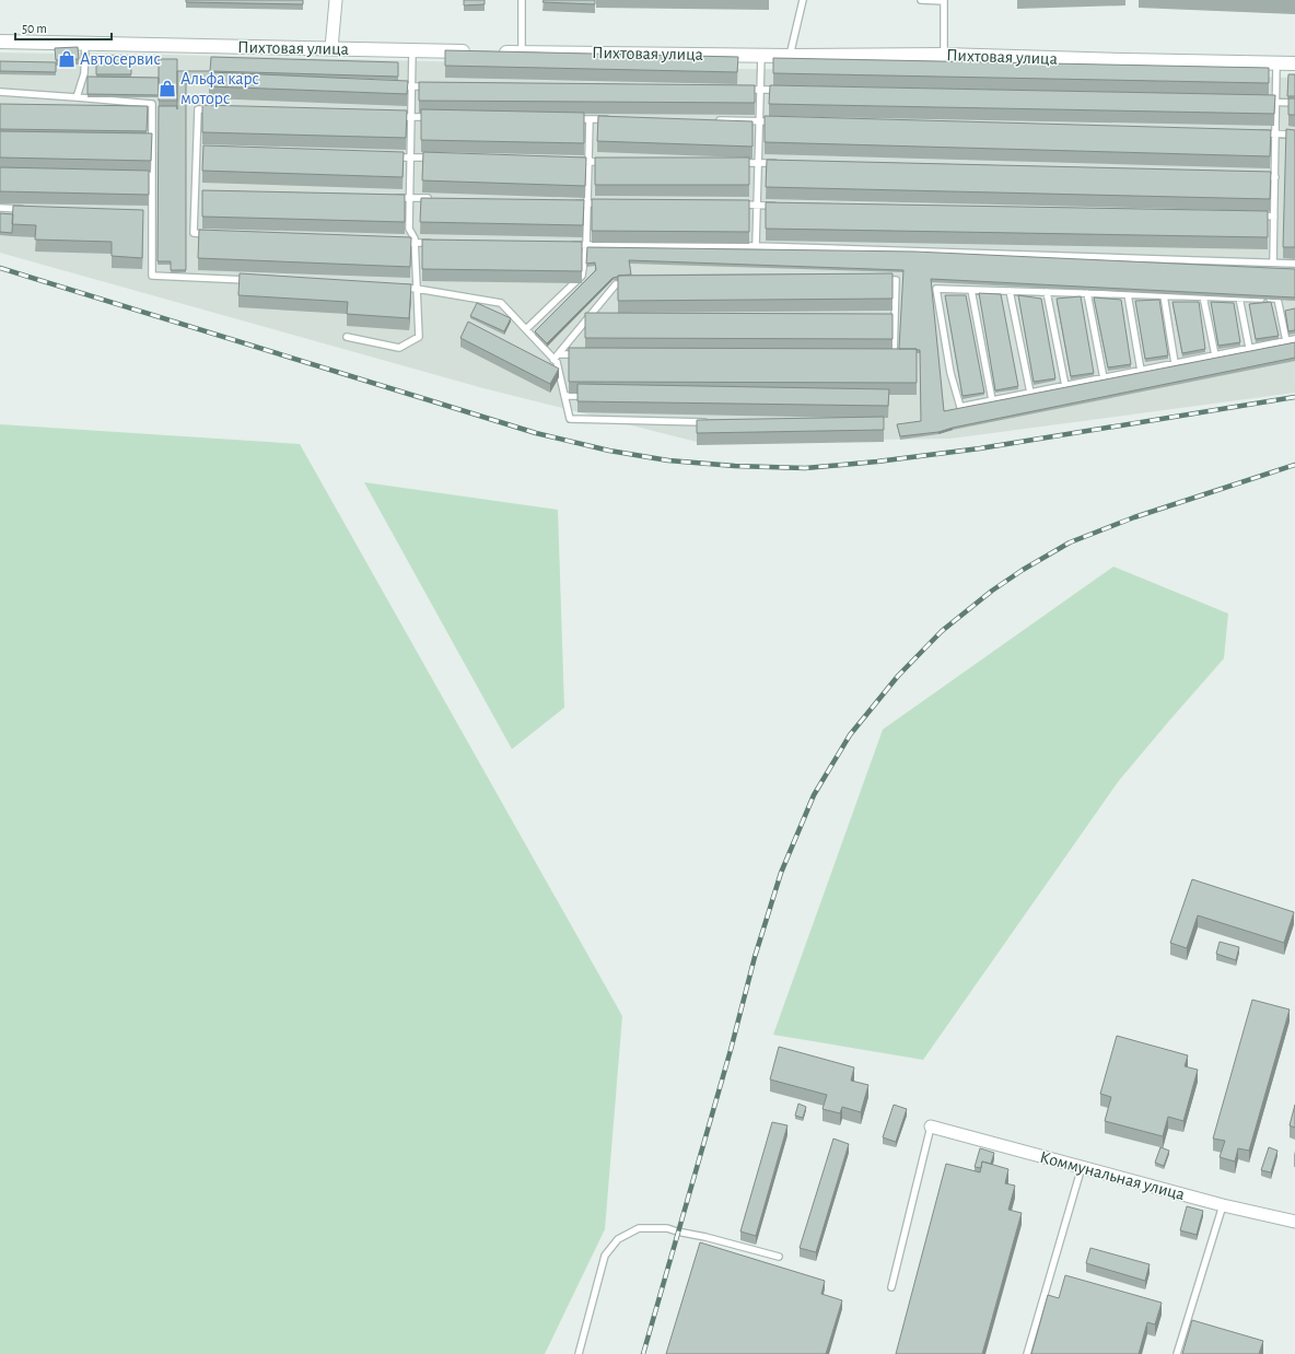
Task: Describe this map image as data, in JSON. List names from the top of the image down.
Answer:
{
  "streets": {
    "street": ["Пихтовая улица", "Коммунальная улица"]
  },
  "places": {
    "shop": ["Автосервис", "Альфа карс моторс"]
  },
  "scale_bar": "50 m"
}
